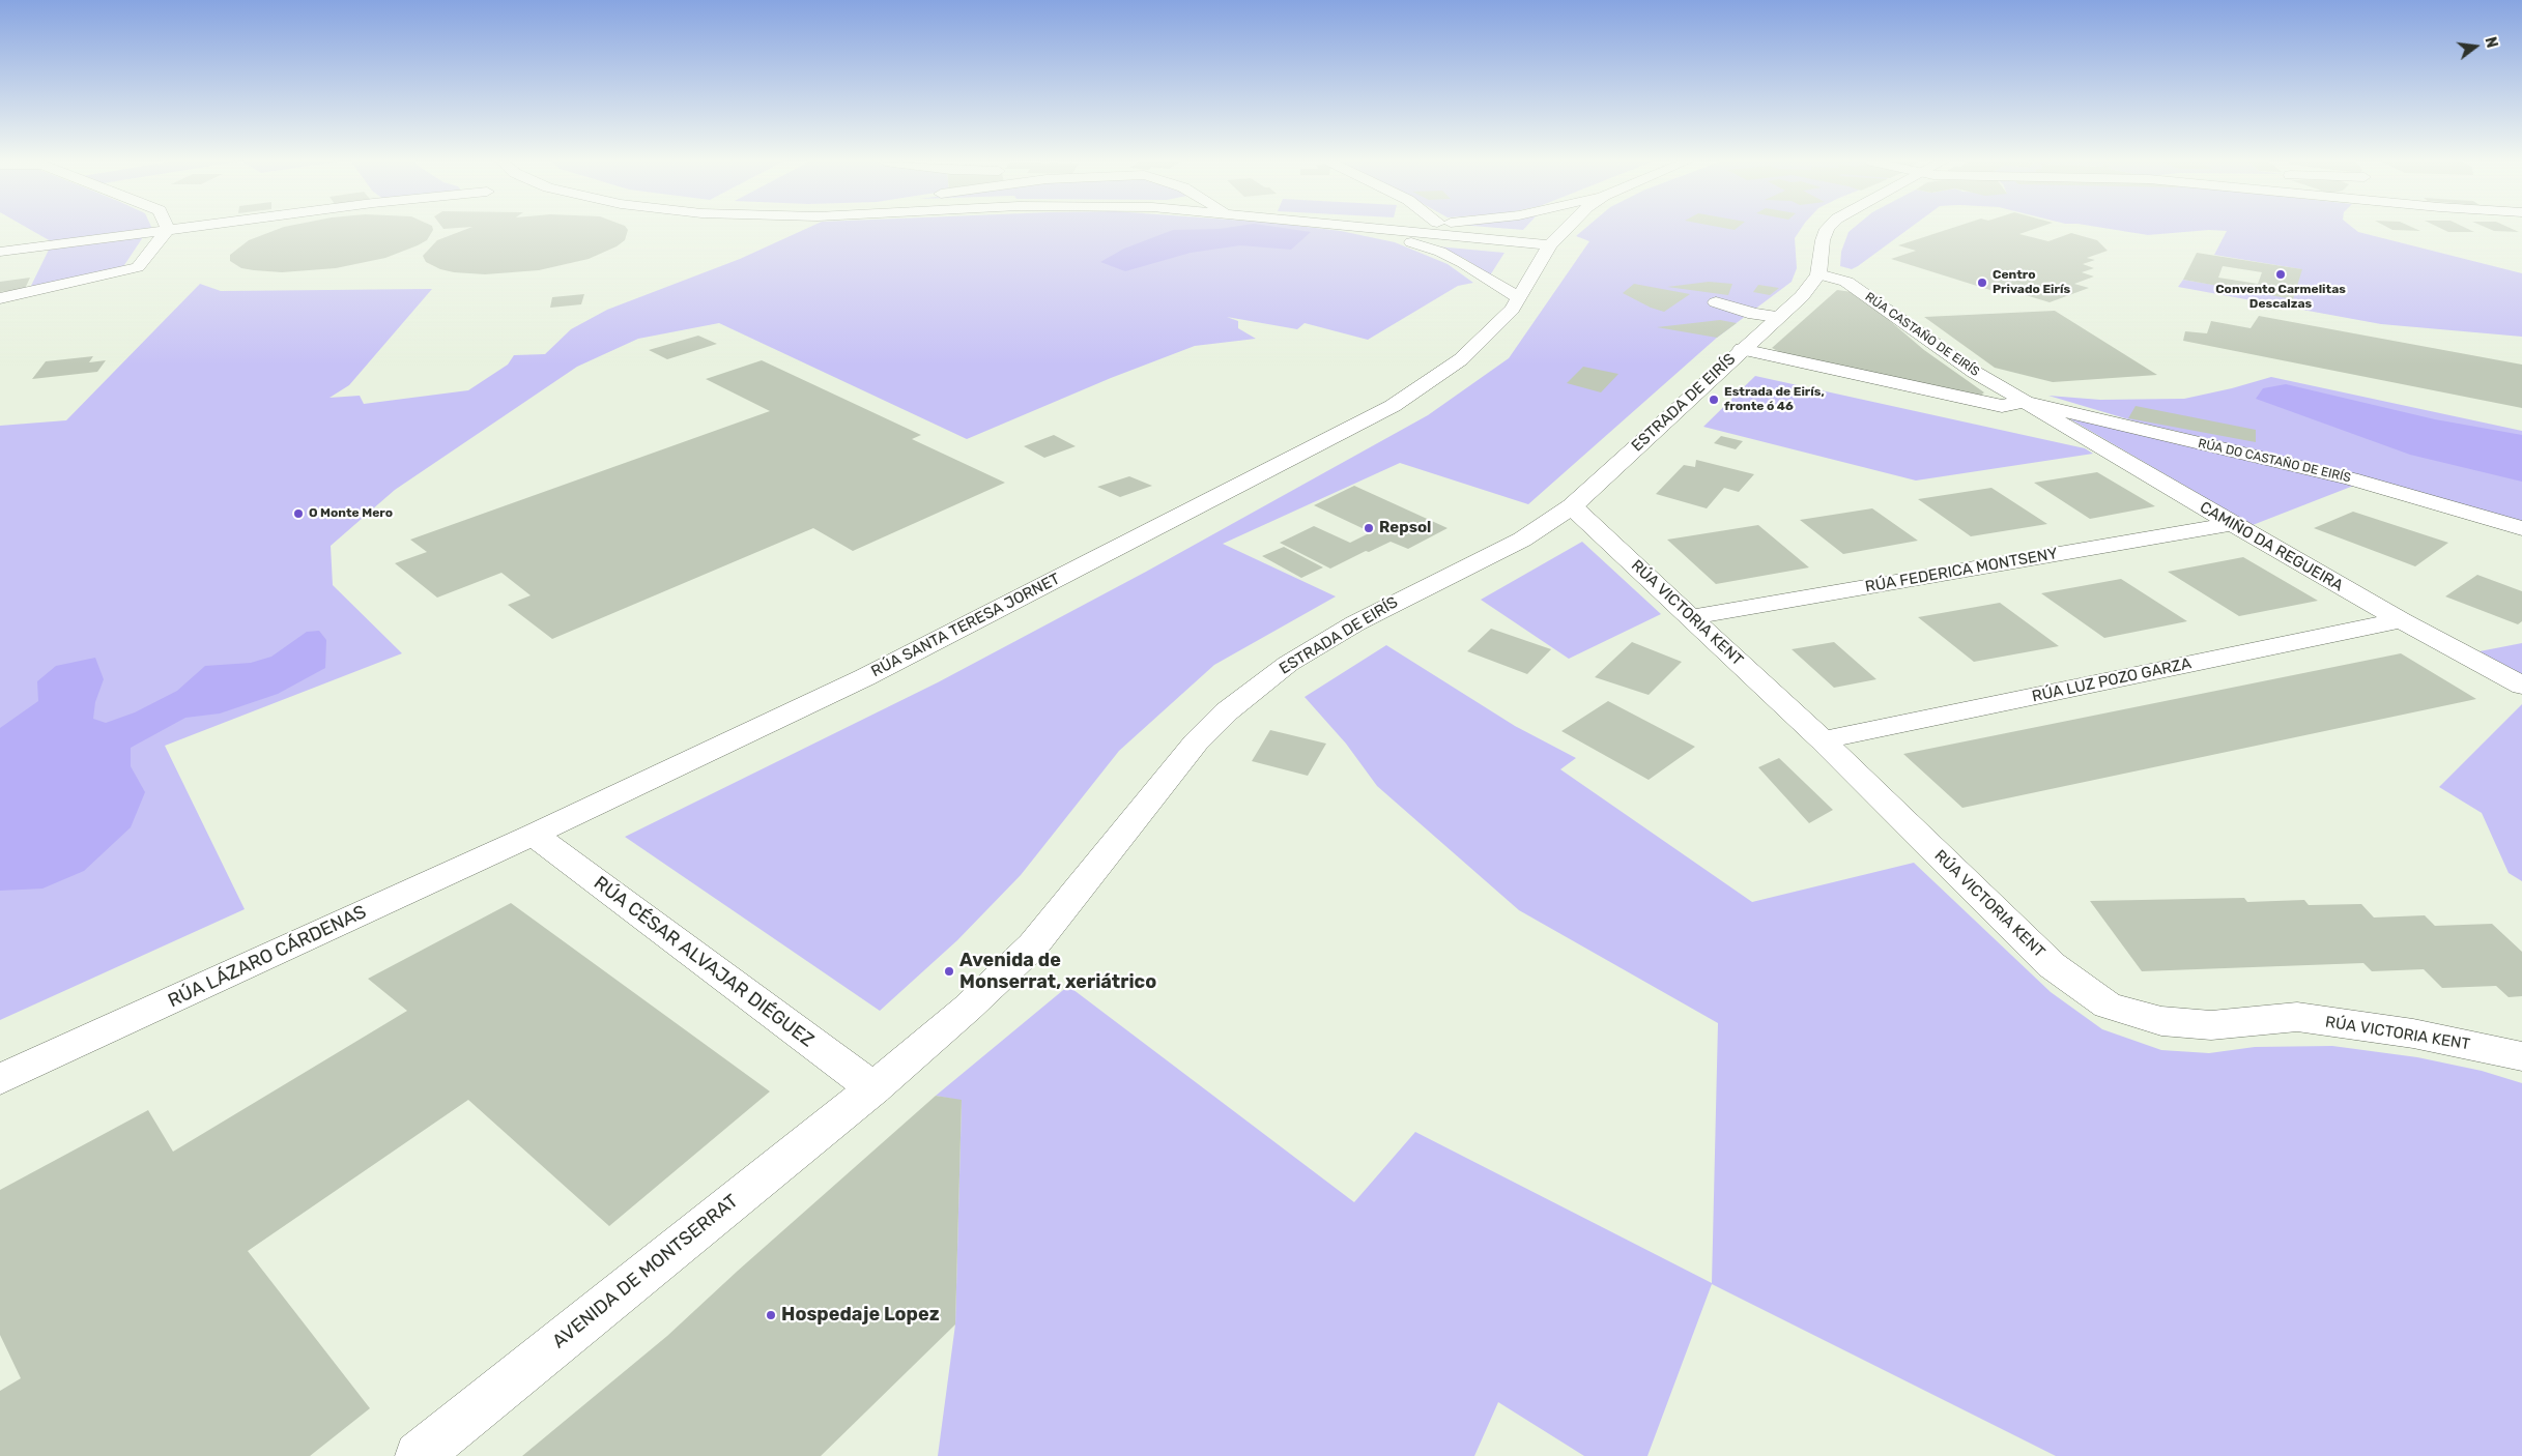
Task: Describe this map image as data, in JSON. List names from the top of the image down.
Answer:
{
  "streets": {
    "street": [
      "RÚA CASTAÑO DE EIRÍS",
      "ESTRADA DE EIRÍS",
      "RÚA DO CASTAÑO DE EIRÍS",
      "CAMIÑO DA REGUEIRA",
      "RÚA FEDERICA MONTSENY",
      "RÚA VICTORIA KENT",
      "RÚA SANTA TERESA JORNET",
      "RÚA LUZ POZO GARZA",
      "RÚA LÁZARO CÁRDENAS",
      "RÚA CÉSAR ALVAJAR DIÉGUEZ",
      "AVENIDA DE MONTSERRAT"
    ]
  },
  "crossings": [
    ["RÚA CASTAÑO DE EIRÍS", "ESTRADA DE EIRÍS"],
    ["RÚA CASTAÑO DE EIRÍS", "RÚA DO CASTAÑO DE EIRÍS"],
    ["RÚA CASTAÑO DE EIRÍS", "CAMIÑO DA REGUEIRA"],
    ["ESTRADA DE EIRÍS", "RÚA DO CASTAÑO DE EIRÍS"],
    ["ESTRADA DE EIRÍS", "CAMIÑO DA REGUEIRA"],
    ["ESTRADA DE EIRÍS", "RÚA VICTORIA KENT"],
    ["ESTRADA DE EIRÍS", "RÚA CÉSAR ALVAJAR DIÉGUEZ"],
    ["ESTRADA DE EIRÍS", "AVENIDA DE MONTSERRAT"],
    ["RÚA DO CASTAÑO DE EIRÍS", "CAMIÑO DA REGUEIRA"],
    ["CAMIÑO DA REGUEIRA", "RÚA FEDERICA MONTSENY"],
    ["CAMIÑO DA REGUEIRA", "RÚA LUZ POZO GARZA"],
    ["RÚA FEDERICA MONTSENY", "RÚA VICTORIA KENT"],
    ["RÚA VICTORIA KENT", "RÚA LUZ POZO GARZA"],
    ["RÚA SANTA TERESA JORNET", "RÚA LÁZARO CÁRDENAS"],
    ["RÚA SANTA TERESA JORNET", "RÚA CÉSAR ALVAJAR DIÉGUEZ"],
    ["RÚA LÁZARO CÁRDENAS", "RÚA CÉSAR ALVAJAR DIÉGUEZ"],
    ["RÚA CÉSAR ALVAJAR DIÉGUEZ", "AVENIDA DE MONTSERRAT"]
  ],
  "places": [
    "Convento Carmelitas Descalzas",
    "Centro Privado Eirís",
    "Estrada de Eirís, fronte ó 46",
    "O Monte Mero",
    "Repsol",
    "Avenida de Monserrat, xeriátrico",
    "Hospedaje Lopez"
  ],
  "north": "right"
}
